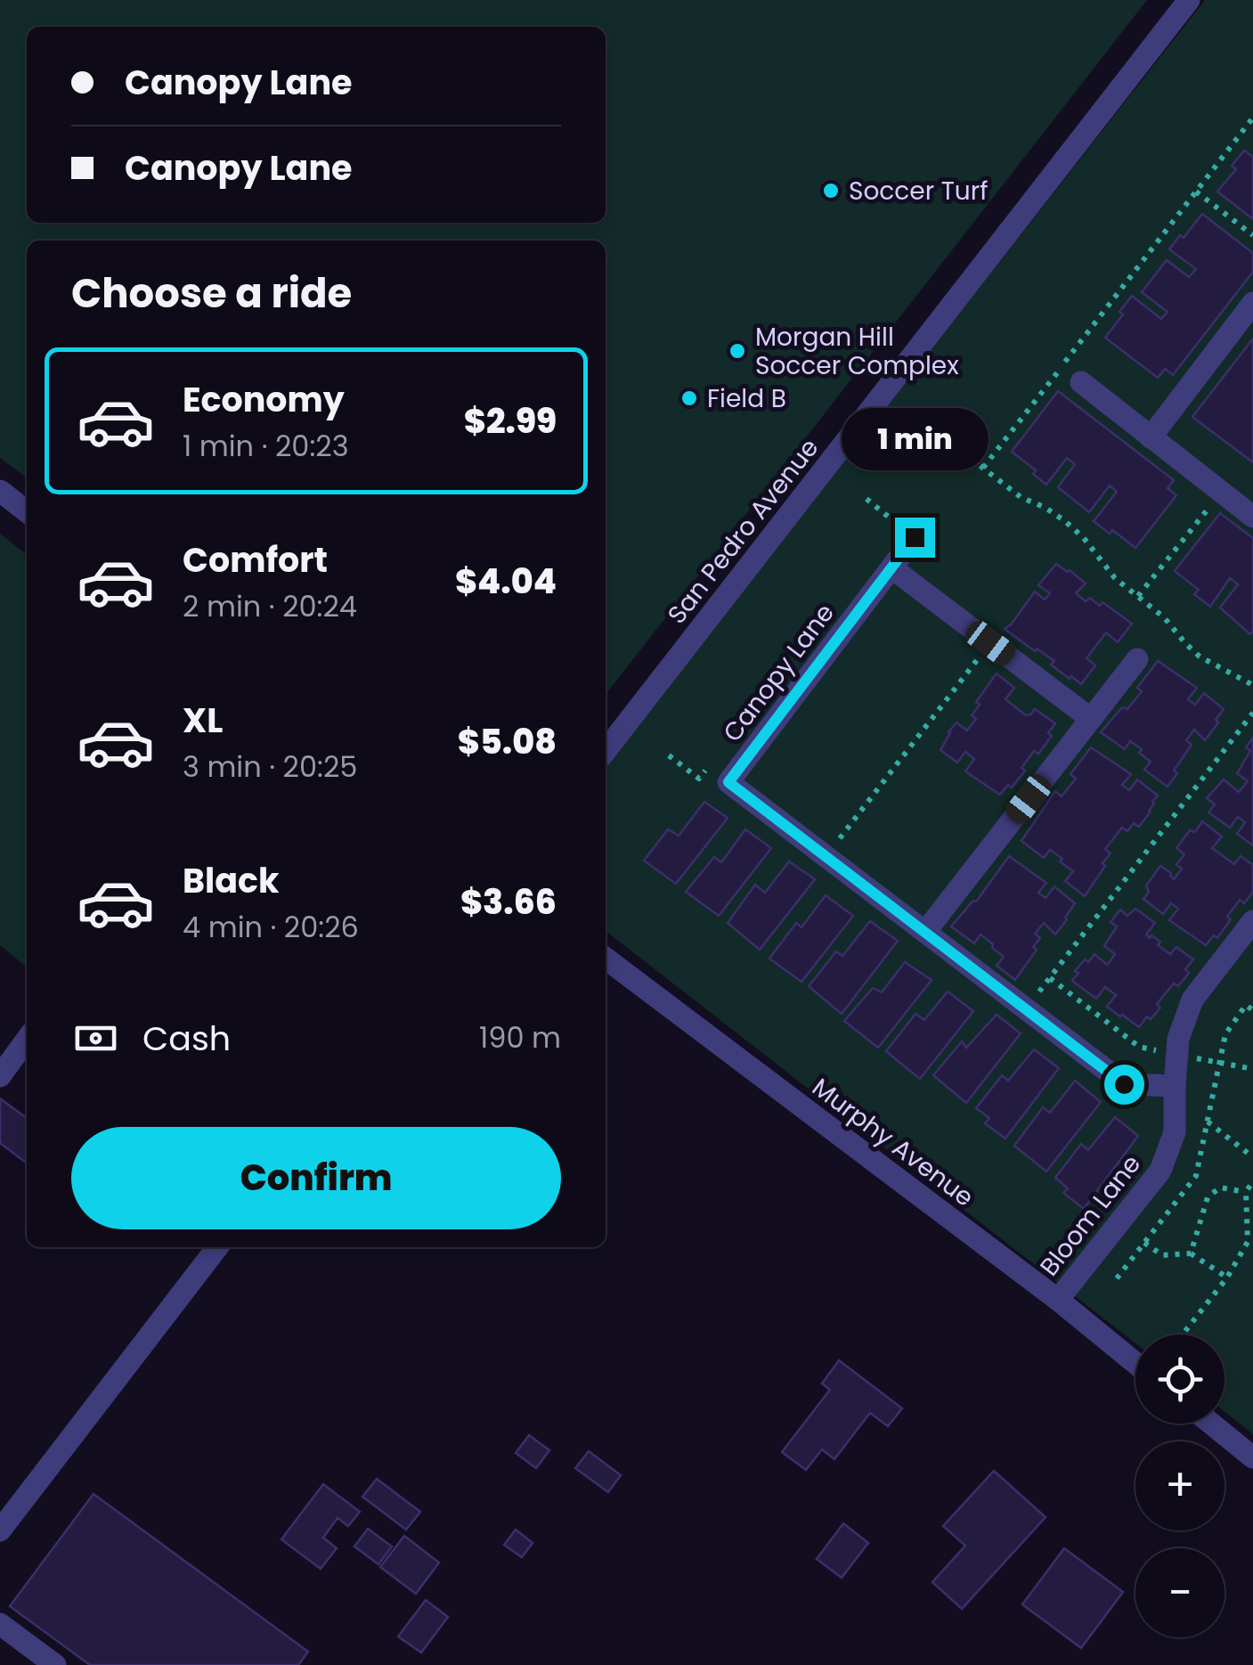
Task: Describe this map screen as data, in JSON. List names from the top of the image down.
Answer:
{
  "streets": {
    "street": [
      "San Pedro Avenue",
      "Canopy Lane",
      "Murphy Avenue",
      "Bloom Lane"
    ]
  },
  "crossings": [
    ["Canopy Lane", "Bloom Lane"],
    ["Murphy Avenue", "Bloom Lane"]
  ],
  "places": ["Soccer Turf", "Morgan Hill Soccer Complex", "Field B"],
  "page": {
    "banner": ["Canopy Lane", "Canopy Lane"],
    "heading": "Choose a ride",
    "list": [
      {
        "name": "Economy",
        "note": "1 min · 20:23",
        "value": "$2.99"
      },
      {
        "name": "Comfort",
        "note": "2 min · 20:24",
        "value": "$4.04"
      },
      {
        "name": "XL",
        "note": "3 min · 20:25",
        "value": "$5.08"
      },
      {
        "name": "Black",
        "note": "4 min · 20:26",
        "value": "$3.66"
      }
    ],
    "bubble": "1 min",
    "pay": ["Cash", "190 m"],
    "buttons": "Confirm",
    "map_buttons": ["+", "−"]
  }
}
